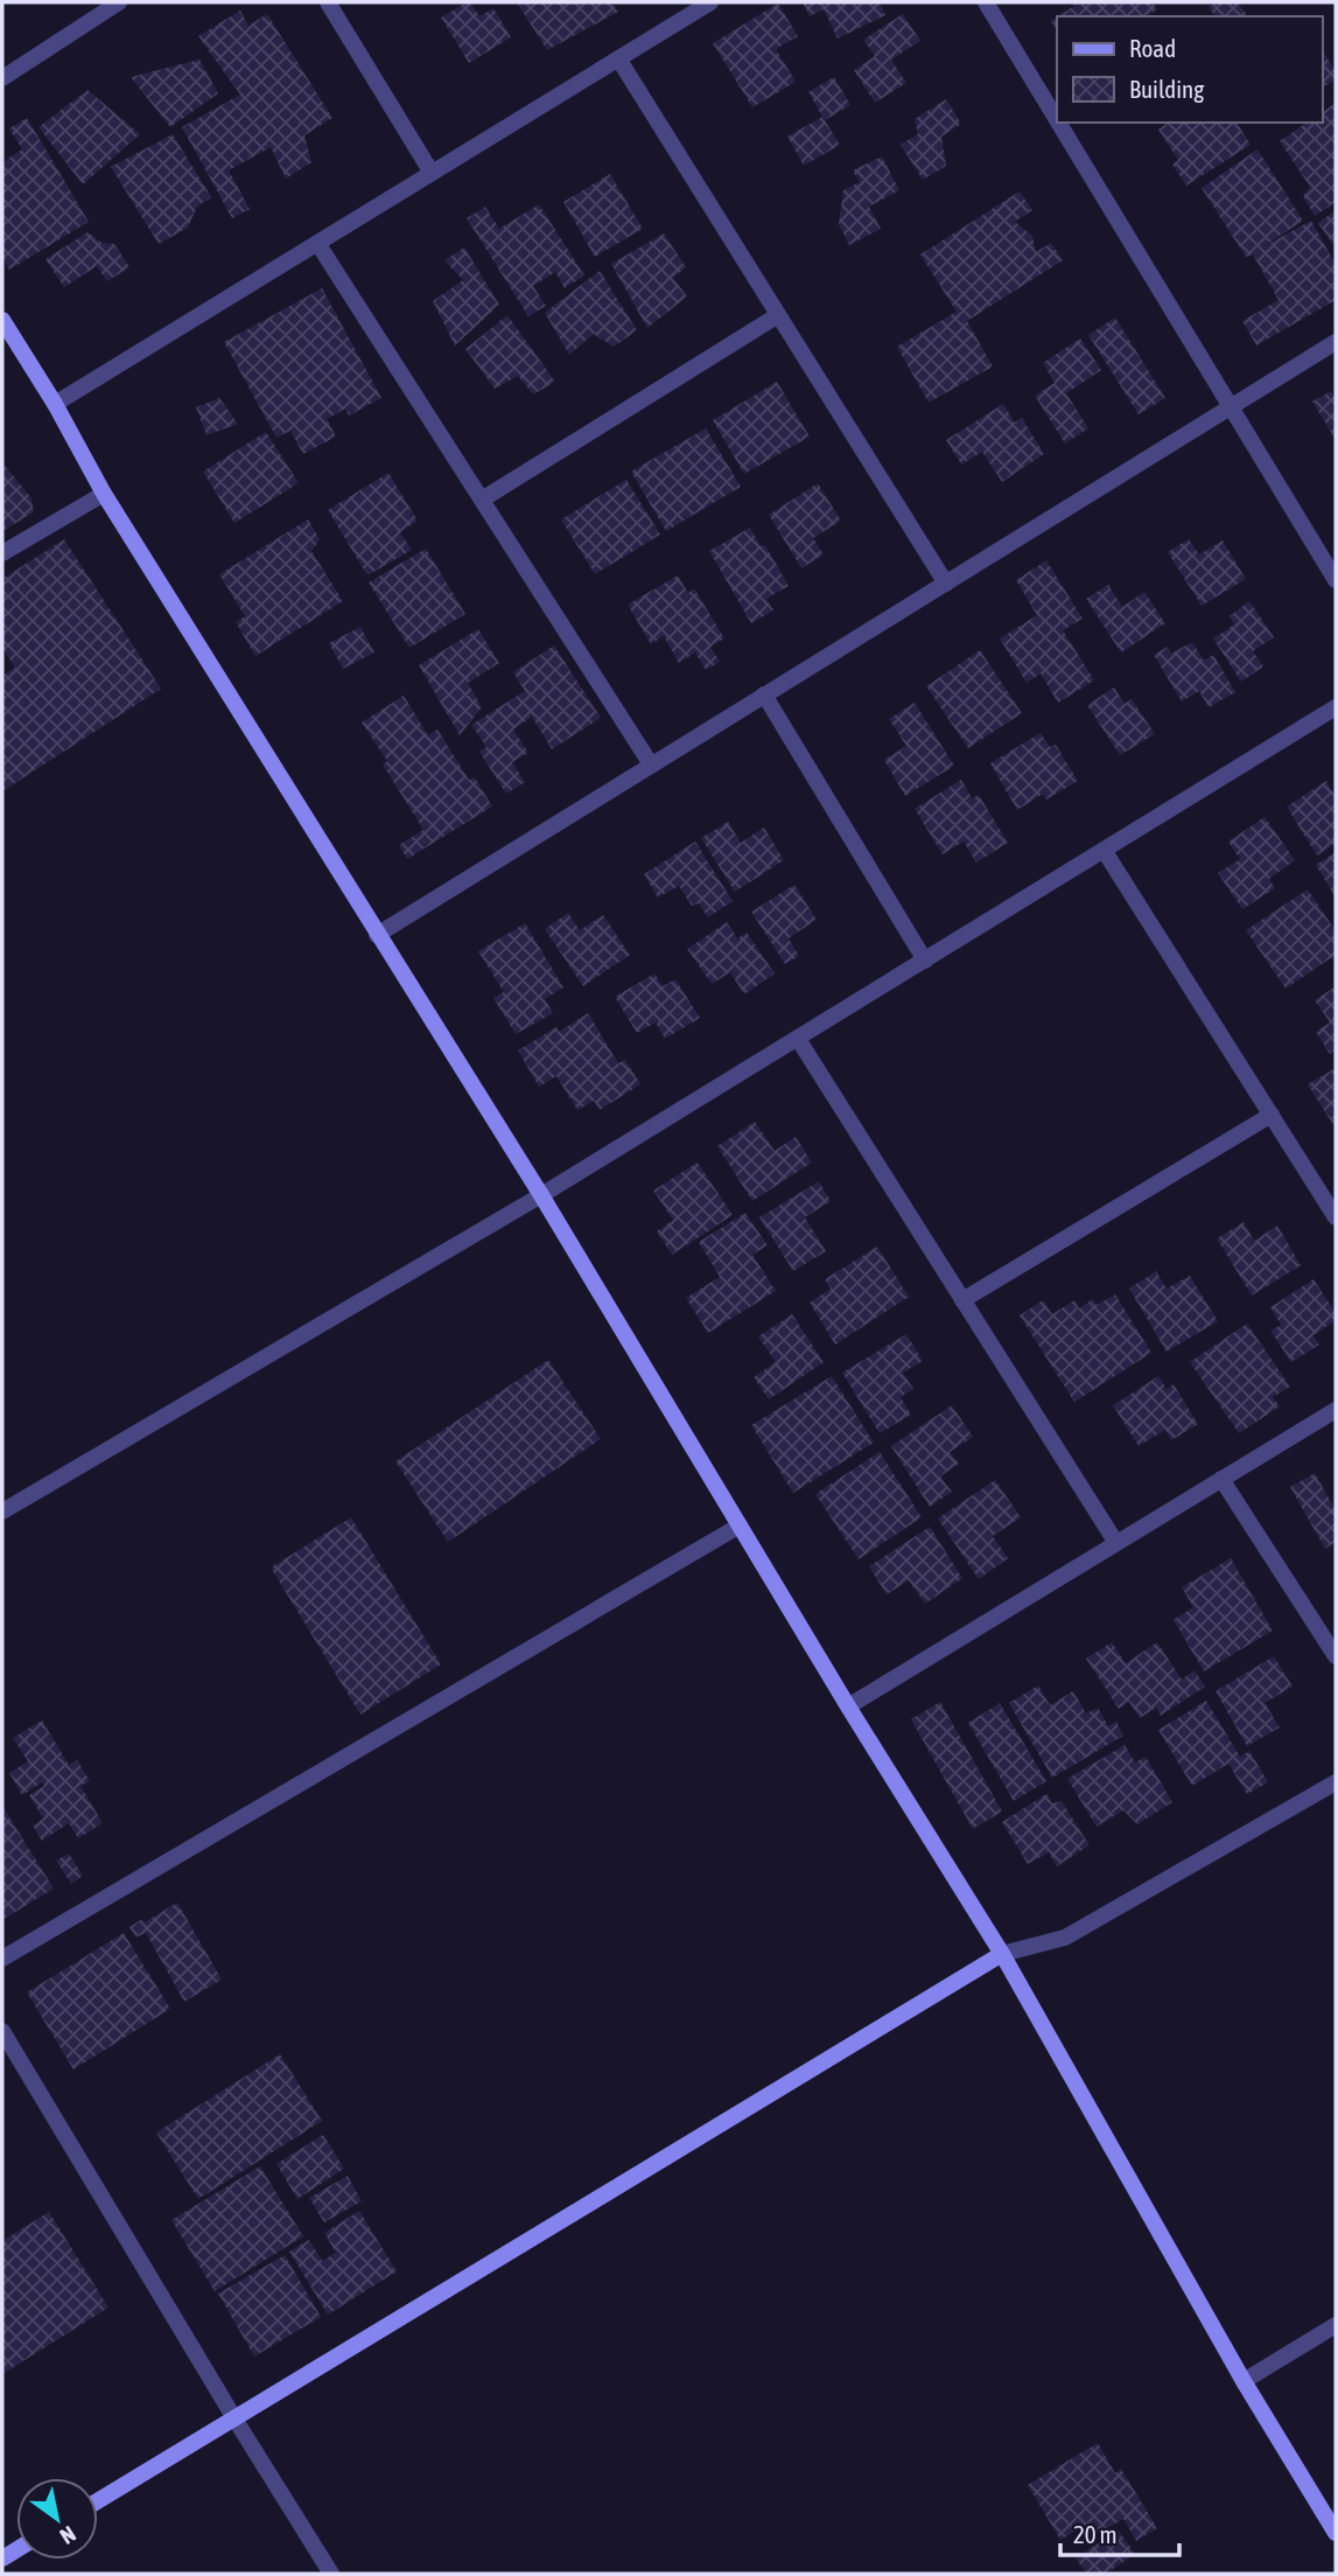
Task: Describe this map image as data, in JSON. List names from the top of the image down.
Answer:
{
  "legend": ["Road", "Building"],
  "scale_bar": "20 m",
  "north": "bottom right"
}
